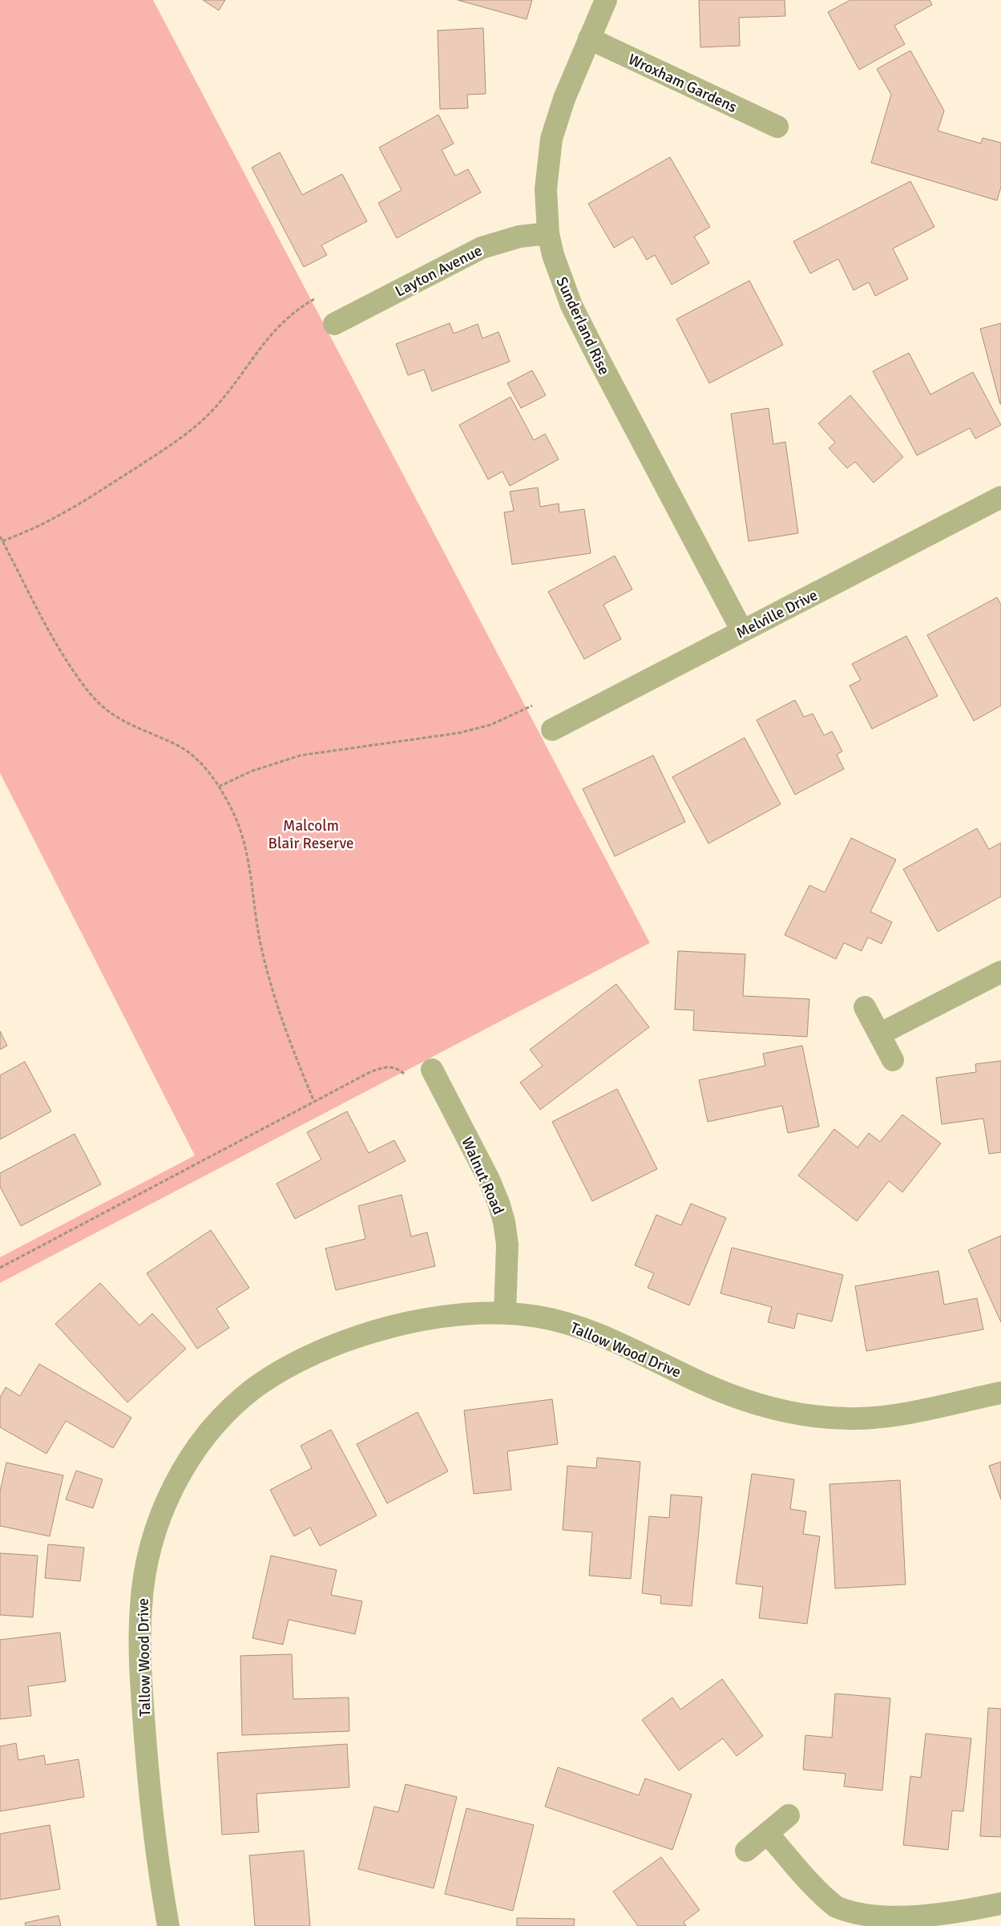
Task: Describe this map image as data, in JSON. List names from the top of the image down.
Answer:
{
  "streets": {
    "street": [
      "Wroxham Gardens",
      "Layton Avenue",
      "Sunderland Rise",
      "Melville Drive",
      "Walnut Road",
      "Tallow Wood Drive"
    ]
  },
  "crossings": [
    ["Wroxham Gardens", "Sunderland Rise"],
    ["Layton Avenue", "Sunderland Rise"],
    ["Sunderland Rise", "Melville Drive"],
    ["Walnut Road", "Tallow Wood Drive"]
  ],
  "parks": ["Malcolm Blair Reserve"]
}
